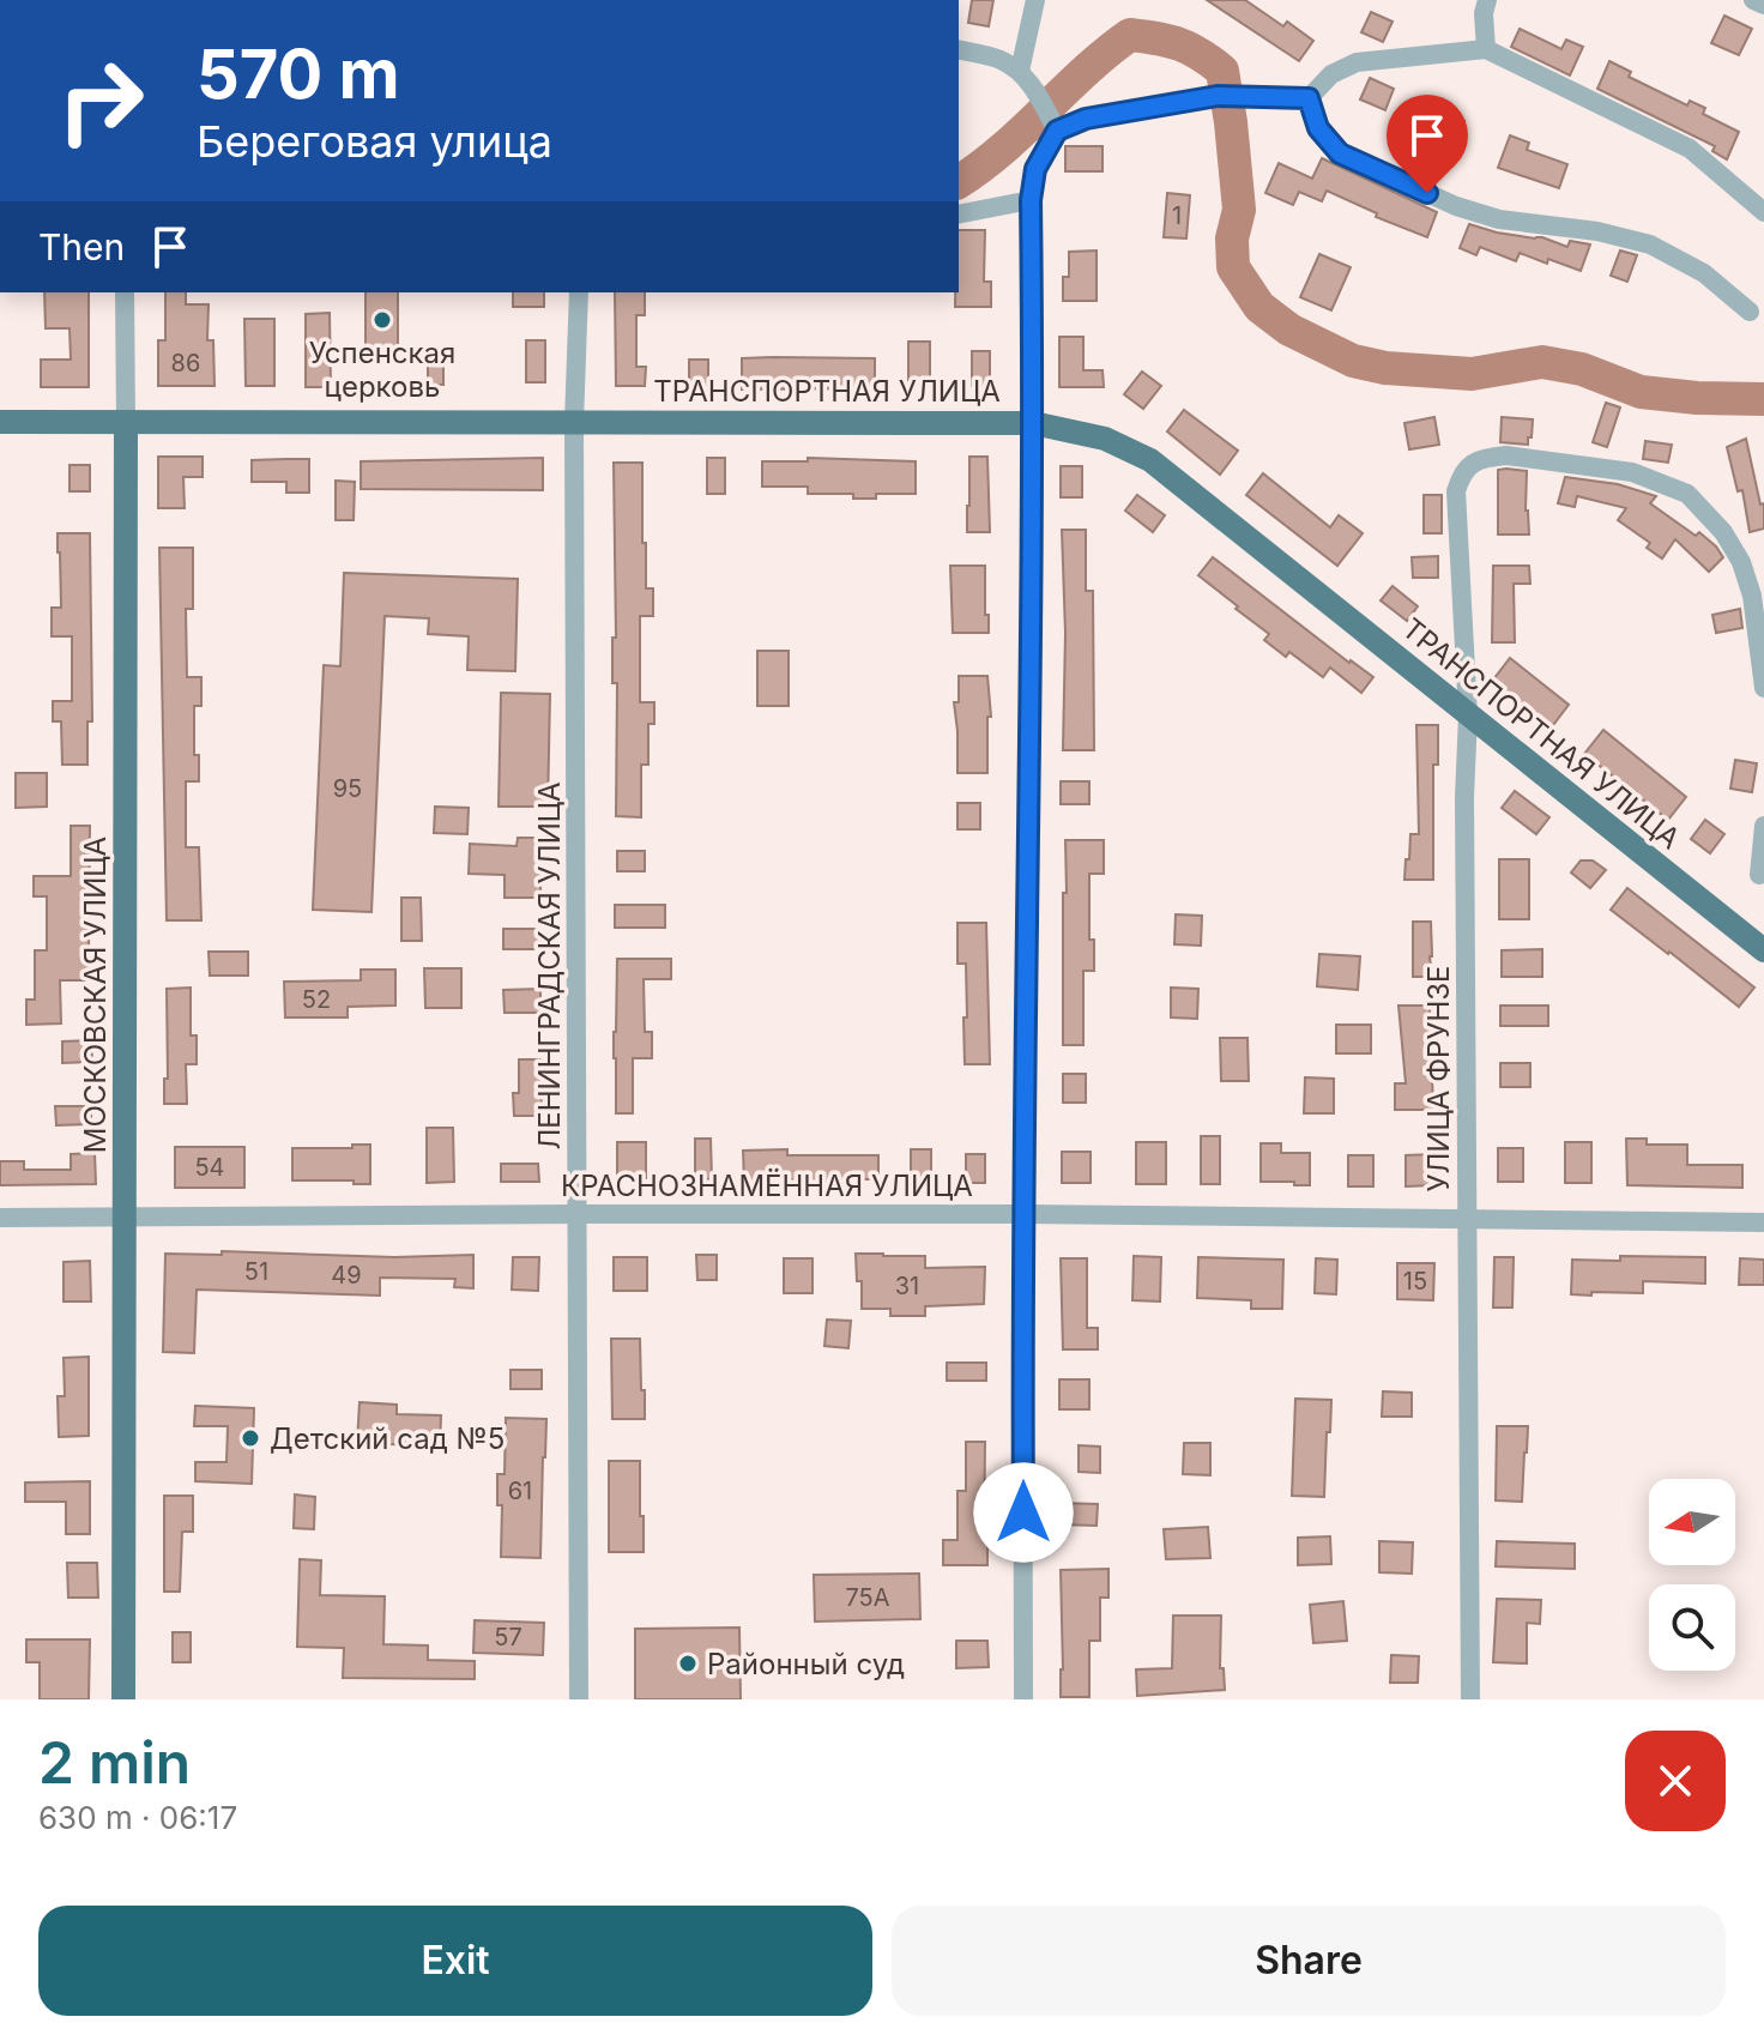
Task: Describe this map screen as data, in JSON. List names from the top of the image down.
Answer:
{
  "streets": {
    "main road": ["ТРАНСПОРТНАЯ УЛИЦА", "МОСКОВСКАЯ УЛИЦА"],
    "street": ["ЛЕНИНГРАДСКАЯ УЛИЦА", "УЛИЦА ФРУНЗЕ", "КРАСНОЗНАМЁННАЯ УЛИЦА"]
  },
  "crossings": [
    ["ТРАНСПОРТНАЯ УЛИЦА", "ЛЕНИНГРАДСКАЯ УЛИЦА"],
    ["ТРАНСПОРТНАЯ УЛИЦА", "МОСКОВСКАЯ УЛИЦА"],
    ["ТРАНСПОРТНАЯ УЛИЦА", "УЛИЦА ФРУНЗЕ"],
    ["ЛЕНИНГРАДСКАЯ УЛИЦА", "КРАСНОЗНАМЁННАЯ УЛИЦА"],
    ["МОСКОВСКАЯ УЛИЦА", "КРАСНОЗНАМЁННАЯ УЛИЦА"],
    ["УЛИЦА ФРУНЗЕ", "КРАСНОЗНАМЁННАЯ УЛИЦА"]
  ],
  "places": ["Успенская церковь", "Детский сад №5", "Районный суд"],
  "house_numbers": [
    "1",
    "86",
    "95",
    "52",
    "54",
    "51",
    "49",
    "15",
    "31",
    "61",
    "75А",
    "57"
  ],
  "north": "left",
  "page": {
    "turn": ["570 m", "Береговая улица"],
    "then": "Then",
    "heading": ["2 min", "630 m · 06:17"],
    "buttons": ["Exit", "Share"]
  }
}
